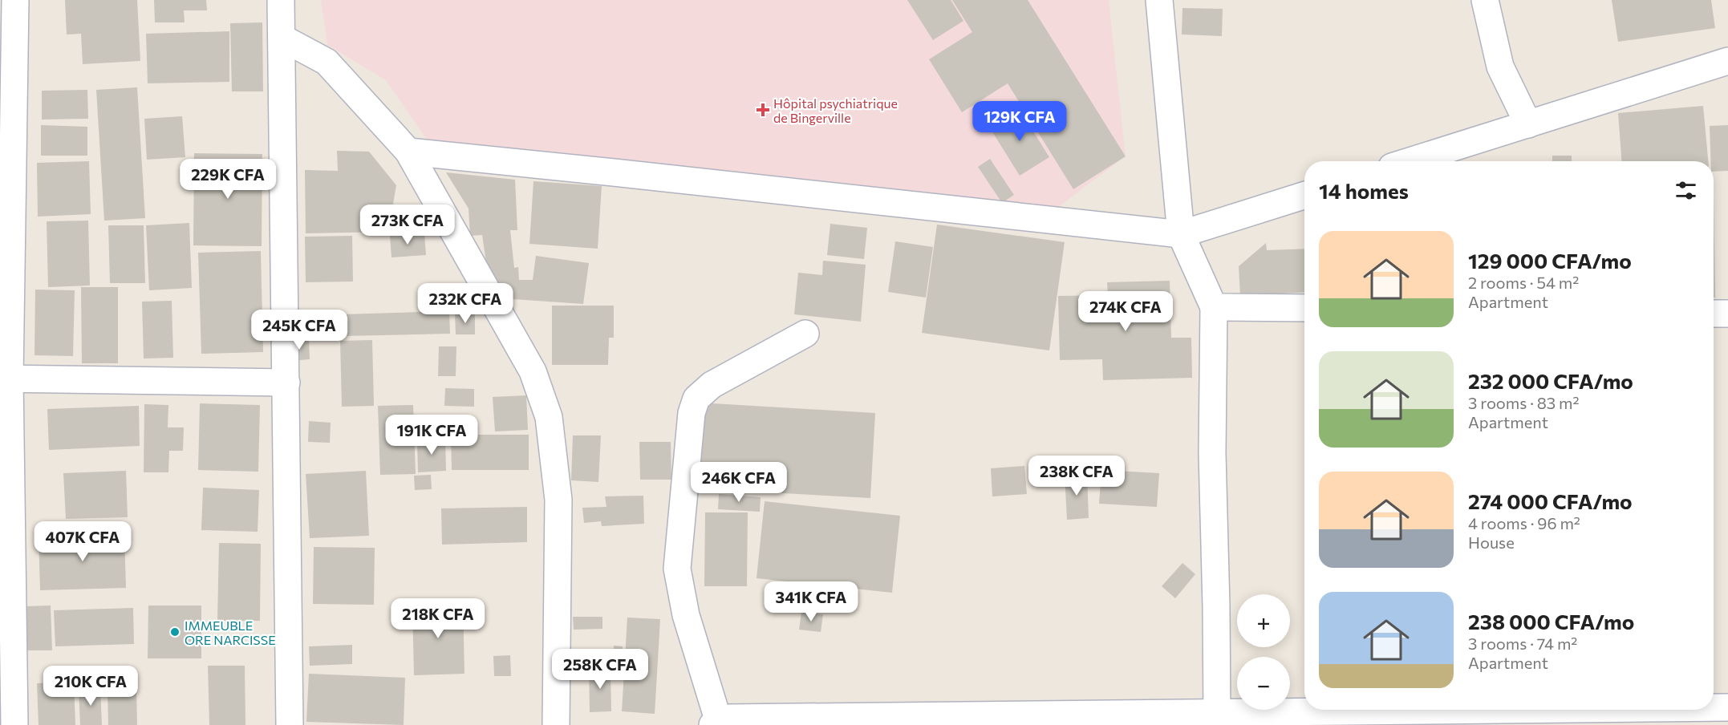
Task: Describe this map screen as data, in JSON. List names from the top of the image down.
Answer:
{
  "places": {
    "health": ["Hôpital psychiatrique de Bingerville"],
    "other": ["IMMEUBLE ORE NARCISSE"]
  },
  "page": {
    "price": [
      "129K CFA",
      "229K CFA",
      "273K CFA",
      "232K CFA",
      "274K CFA",
      "245K CFA",
      "191K CFA",
      "238K CFA",
      "246K CFA",
      "407K CFA",
      "341K CFA",
      "218K CFA",
      "258K CFA",
      "210K CFA"
    ],
    "heading": "14 homes",
    "list": [
      {
        "name": "129 000 CFA/mo",
        "note": "2 rooms · 54 m² · Apartment"
      },
      {
        "name": "232 000 CFA/mo",
        "note": "3 rooms · 83 m² · Apartment"
      },
      {
        "name": "274 000 CFA/mo",
        "note": "4 rooms · 96 m² · House"
      },
      {
        "name": "238 000 CFA/mo",
        "note": "3 rooms · 74 m² · Apartment"
      }
    ],
    "map_buttons": ["+", "−"]
  }
}
